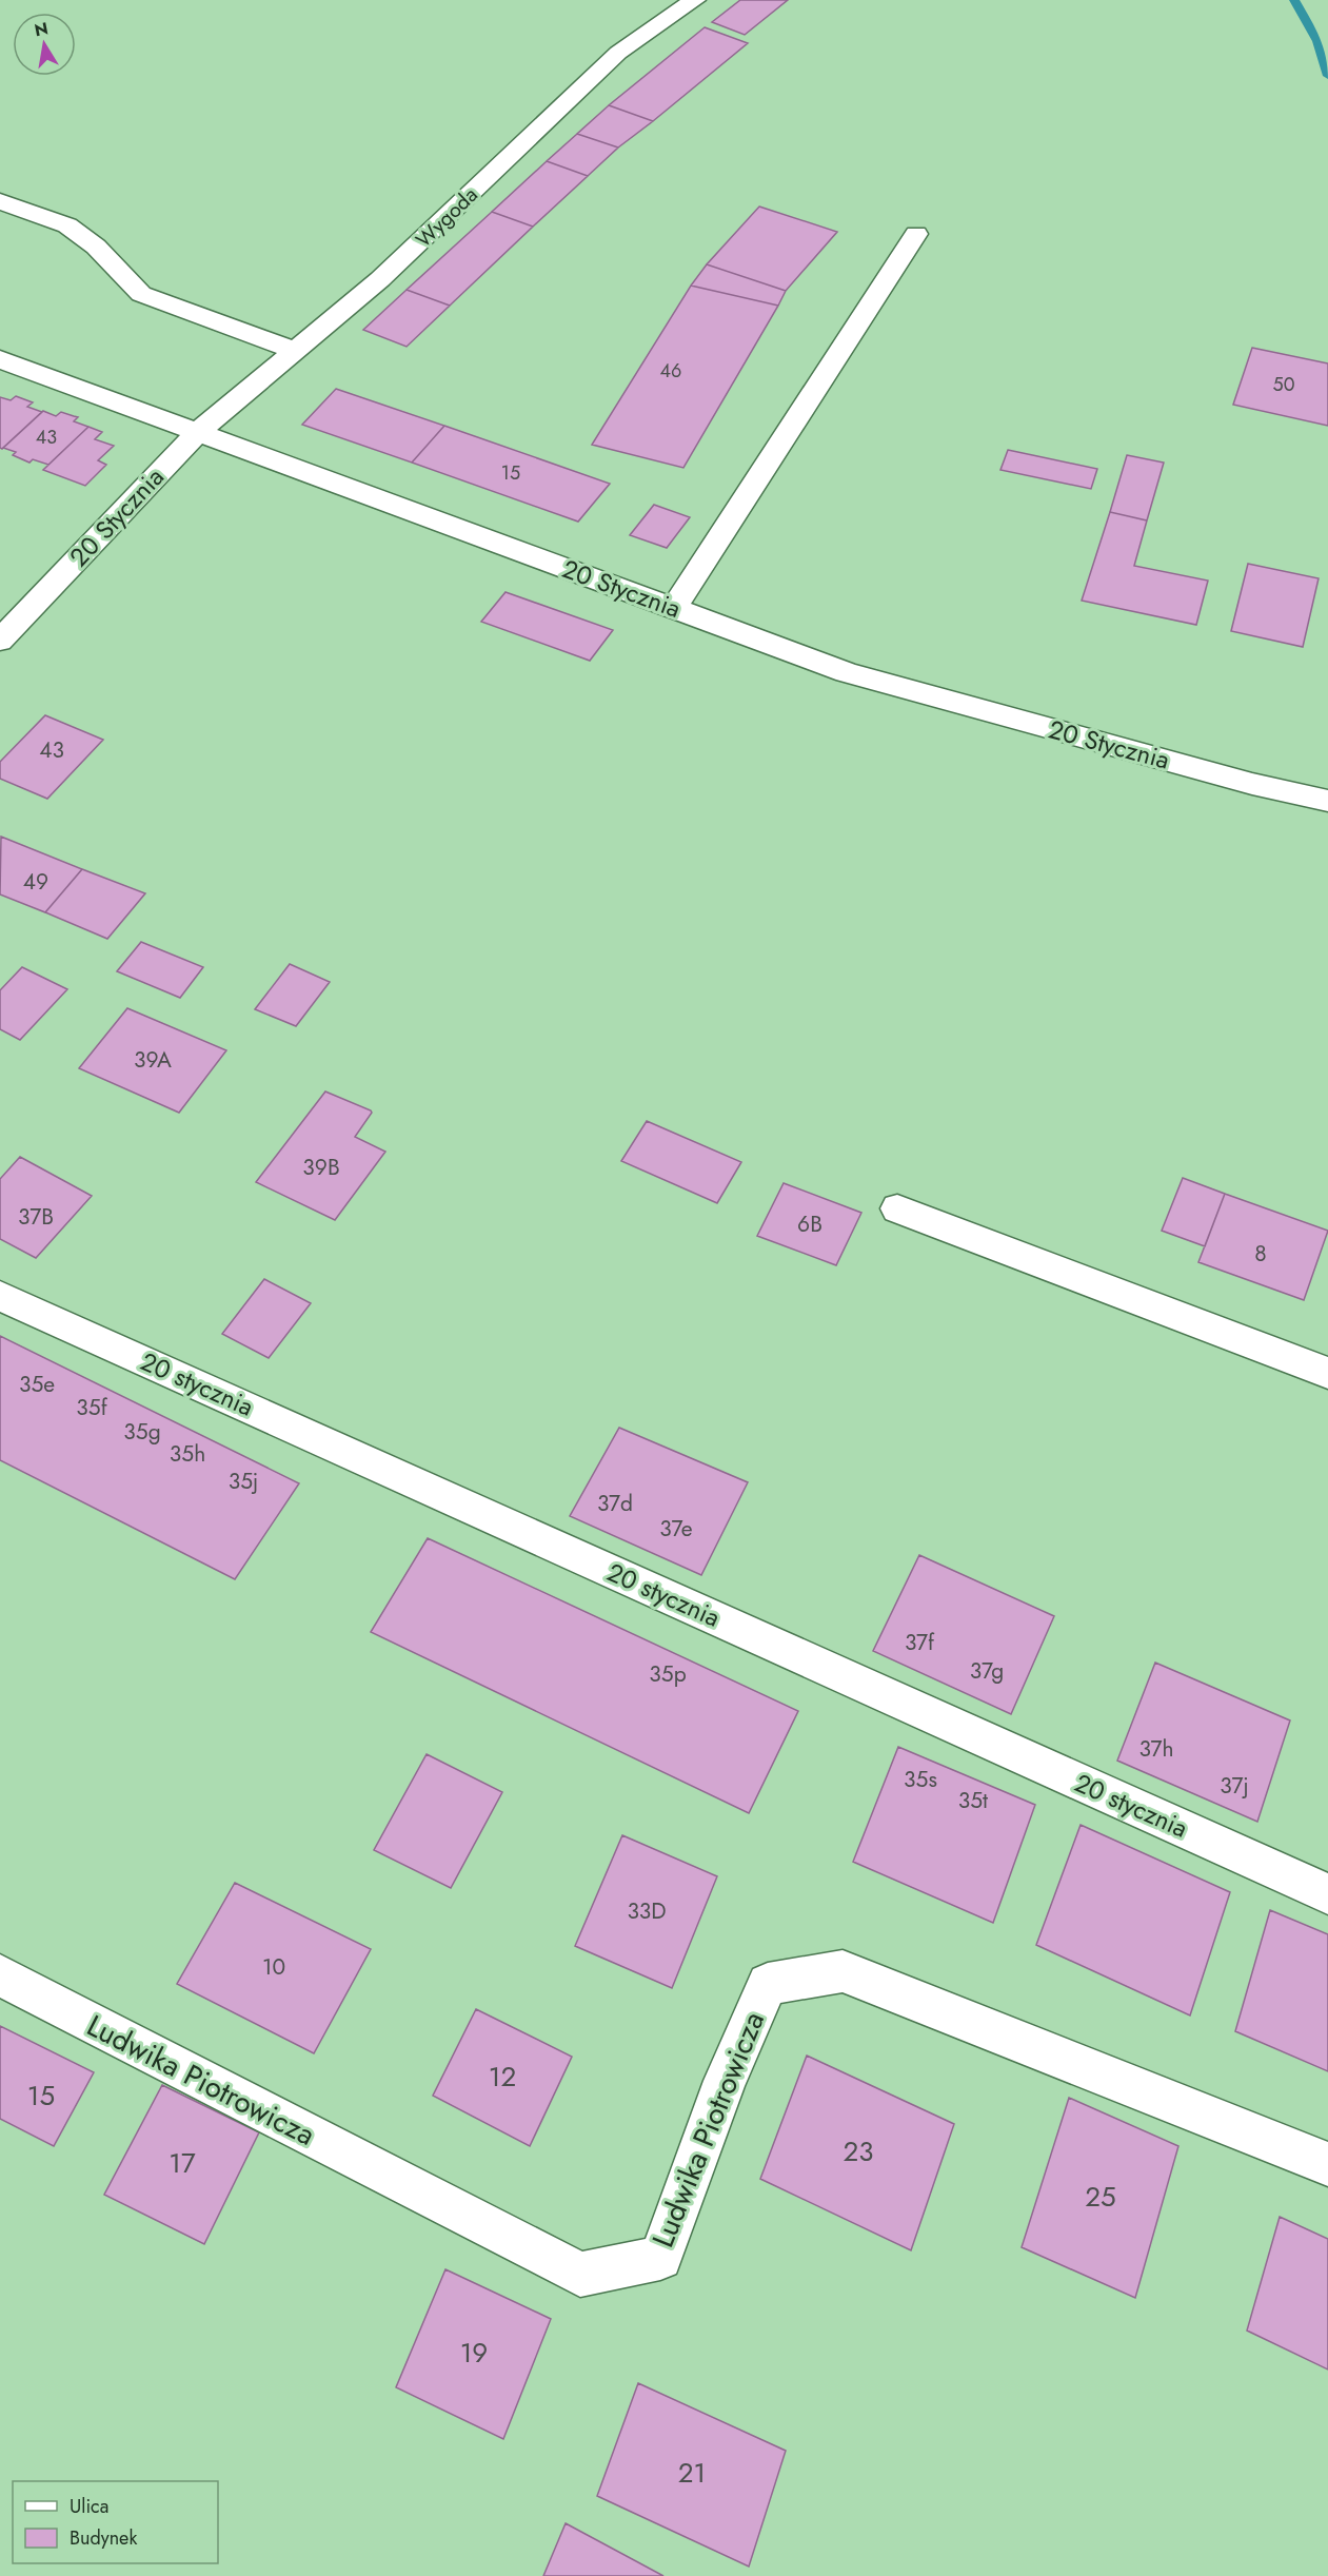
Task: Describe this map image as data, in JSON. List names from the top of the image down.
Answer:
{
  "streets": {
    "street": [
      "Wygoda",
      "20 Stycznia",
      "20 stycznia",
      "Ludwika Piotrowicza"
    ]
  },
  "crossings": [
    ["Wygoda", "20 Stycznia"]
  ],
  "house_numbers": [
    "46",
    "50",
    "43",
    "15",
    "43",
    "49",
    "39A",
    "39B",
    "37B",
    "6B",
    "8",
    "35e",
    "35f",
    "35g",
    "35h",
    "35j",
    "37d",
    "37e",
    "37f",
    "37g",
    "35p",
    "37h",
    "35s",
    "37j",
    "35t",
    "33D",
    "10",
    "12",
    "15",
    "23",
    "17",
    "25",
    "19",
    "21"
  ],
  "legend": ["Ulica", "Budynek"],
  "north": "top"
}
